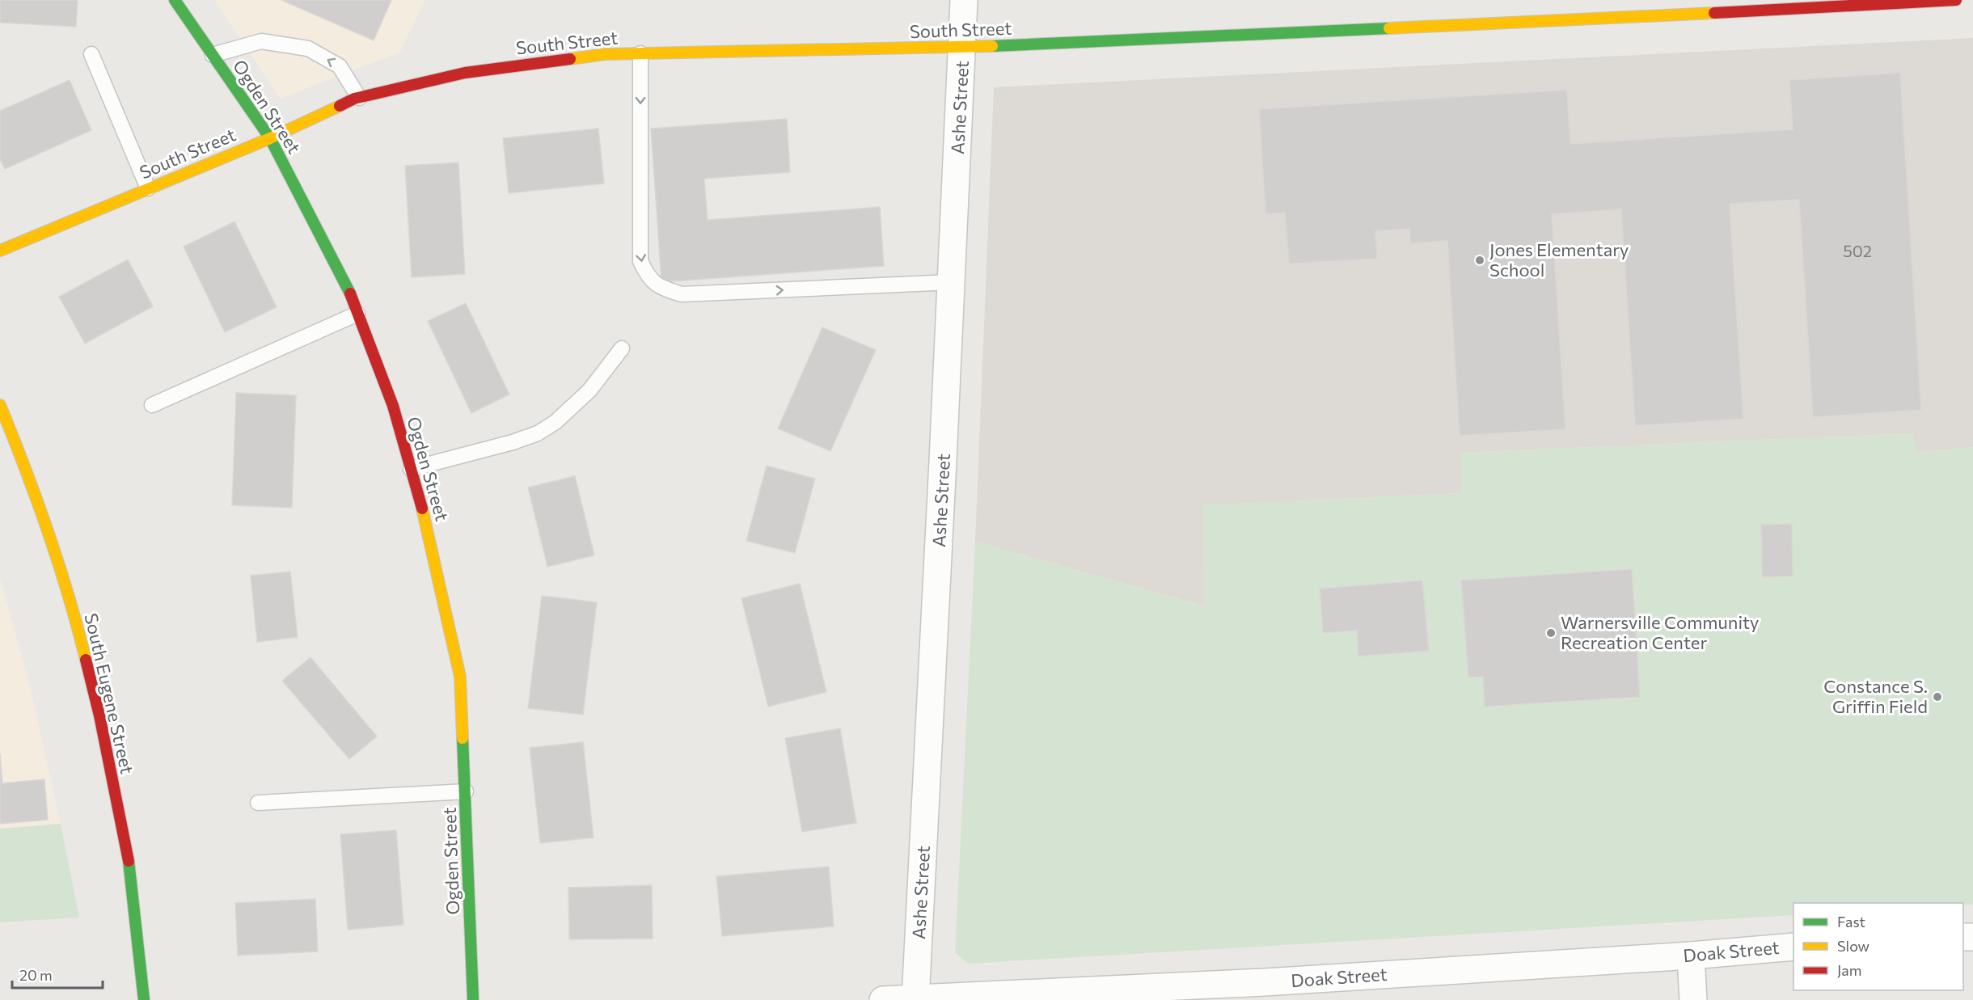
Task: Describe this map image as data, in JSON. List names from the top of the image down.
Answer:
{
  "streets": {
    "street": [
      "South Street",
      "Ogden Street",
      "Ashe Street",
      "South Eugene Street",
      "Doak Street"
    ]
  },
  "crossings": [
    ["South Street", "Ogden Street"],
    ["South Street", "Ashe Street"],
    ["Ashe Street", "Doak Street"]
  ],
  "places": ["Jones Elementary School", "Warnersville Community Recreation Center", "Constance S. Griffin Field"],
  "house_numbers": ["502"],
  "legend": ["Fast", "Slow", "Jam"],
  "scale_bar": "20 m"
}
